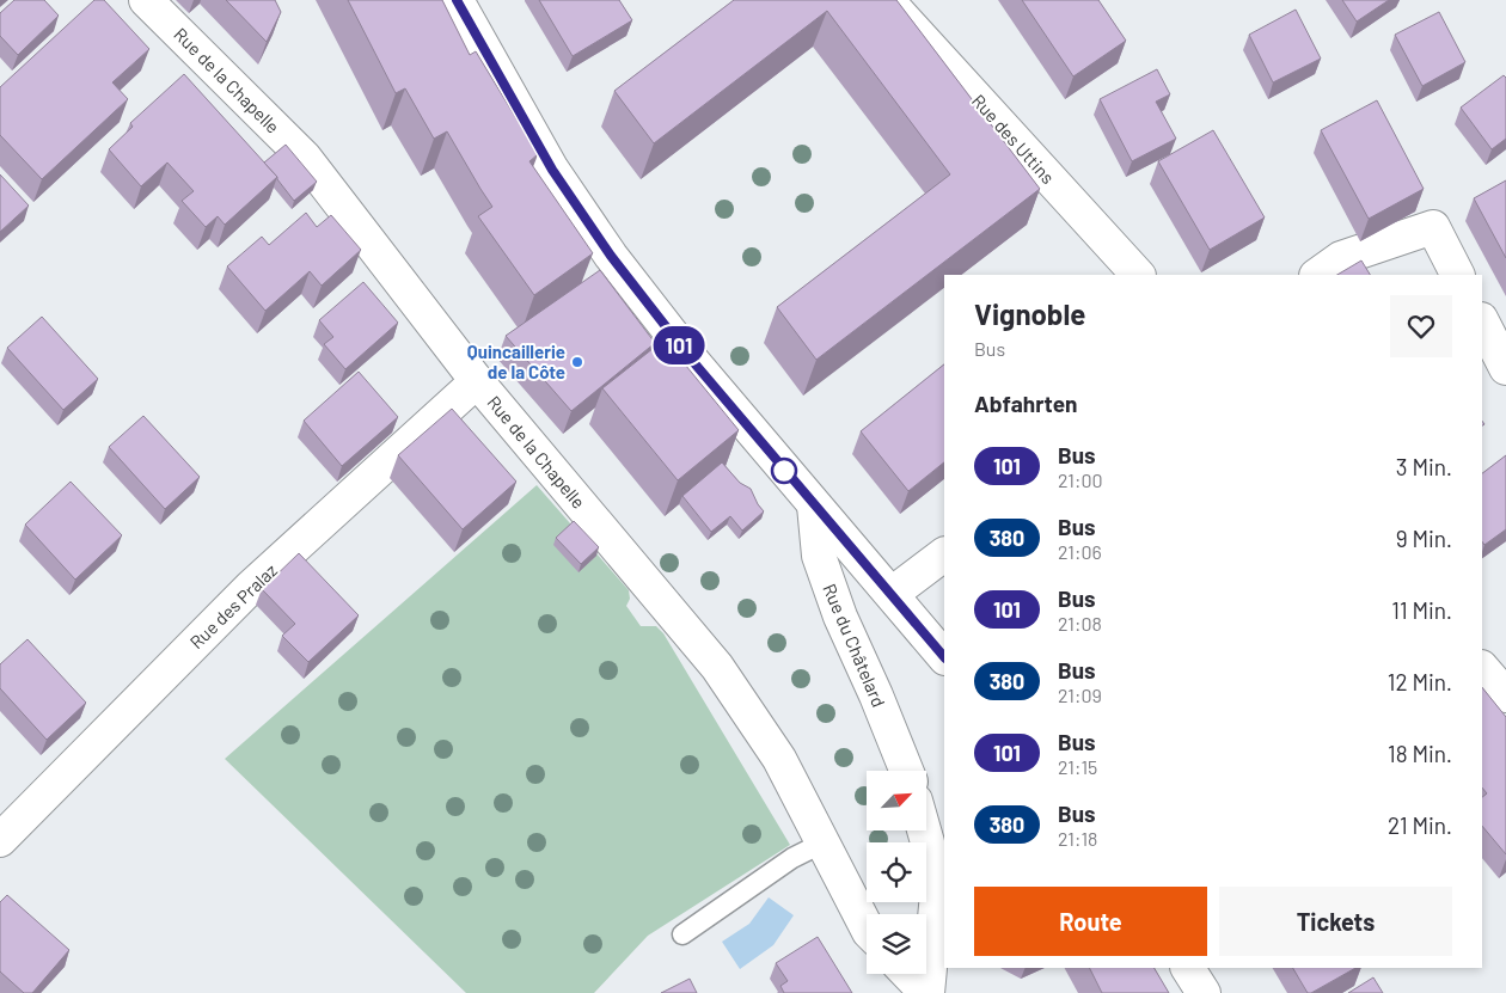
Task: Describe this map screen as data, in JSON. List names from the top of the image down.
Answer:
{
  "streets": {
    "street": [
      "Rue de la Chapelle",
      "Rue des Uttins",
      "Rue des Pralaz",
      "Rue du Châtelard"
    ]
  },
  "crossings": [
    ["Rue de la Chapelle", "Rue des Pralaz"]
  ],
  "places": ["Quincaillerie de la Côte"],
  "lines": ["bus line 101"],
  "north": "top right",
  "page": {
    "on_map": "101",
    "heading": [
      ["Vignoble", "Bus"],
      "Abfahrten"
    ],
    "list": [
      {
        "mark": "101",
        "name": "Bus",
        "note": "21:00",
        "value": "3 Min."
      },
      {
        "mark": "380",
        "name": "Bus",
        "note": "21:06",
        "value": "9 Min."
      },
      {
        "mark": "101",
        "name": "Bus",
        "note": "21:08",
        "value": "11 Min."
      },
      {
        "mark": "380",
        "name": "Bus",
        "note": "21:09",
        "value": "12 Min."
      },
      {
        "mark": "101",
        "name": "Bus",
        "note": "21:15",
        "value": "18 Min."
      },
      {
        "mark": "380",
        "name": "Bus",
        "note": "21:18",
        "value": "21 Min."
      }
    ],
    "buttons": ["Route", "Tickets"]
  }
}
